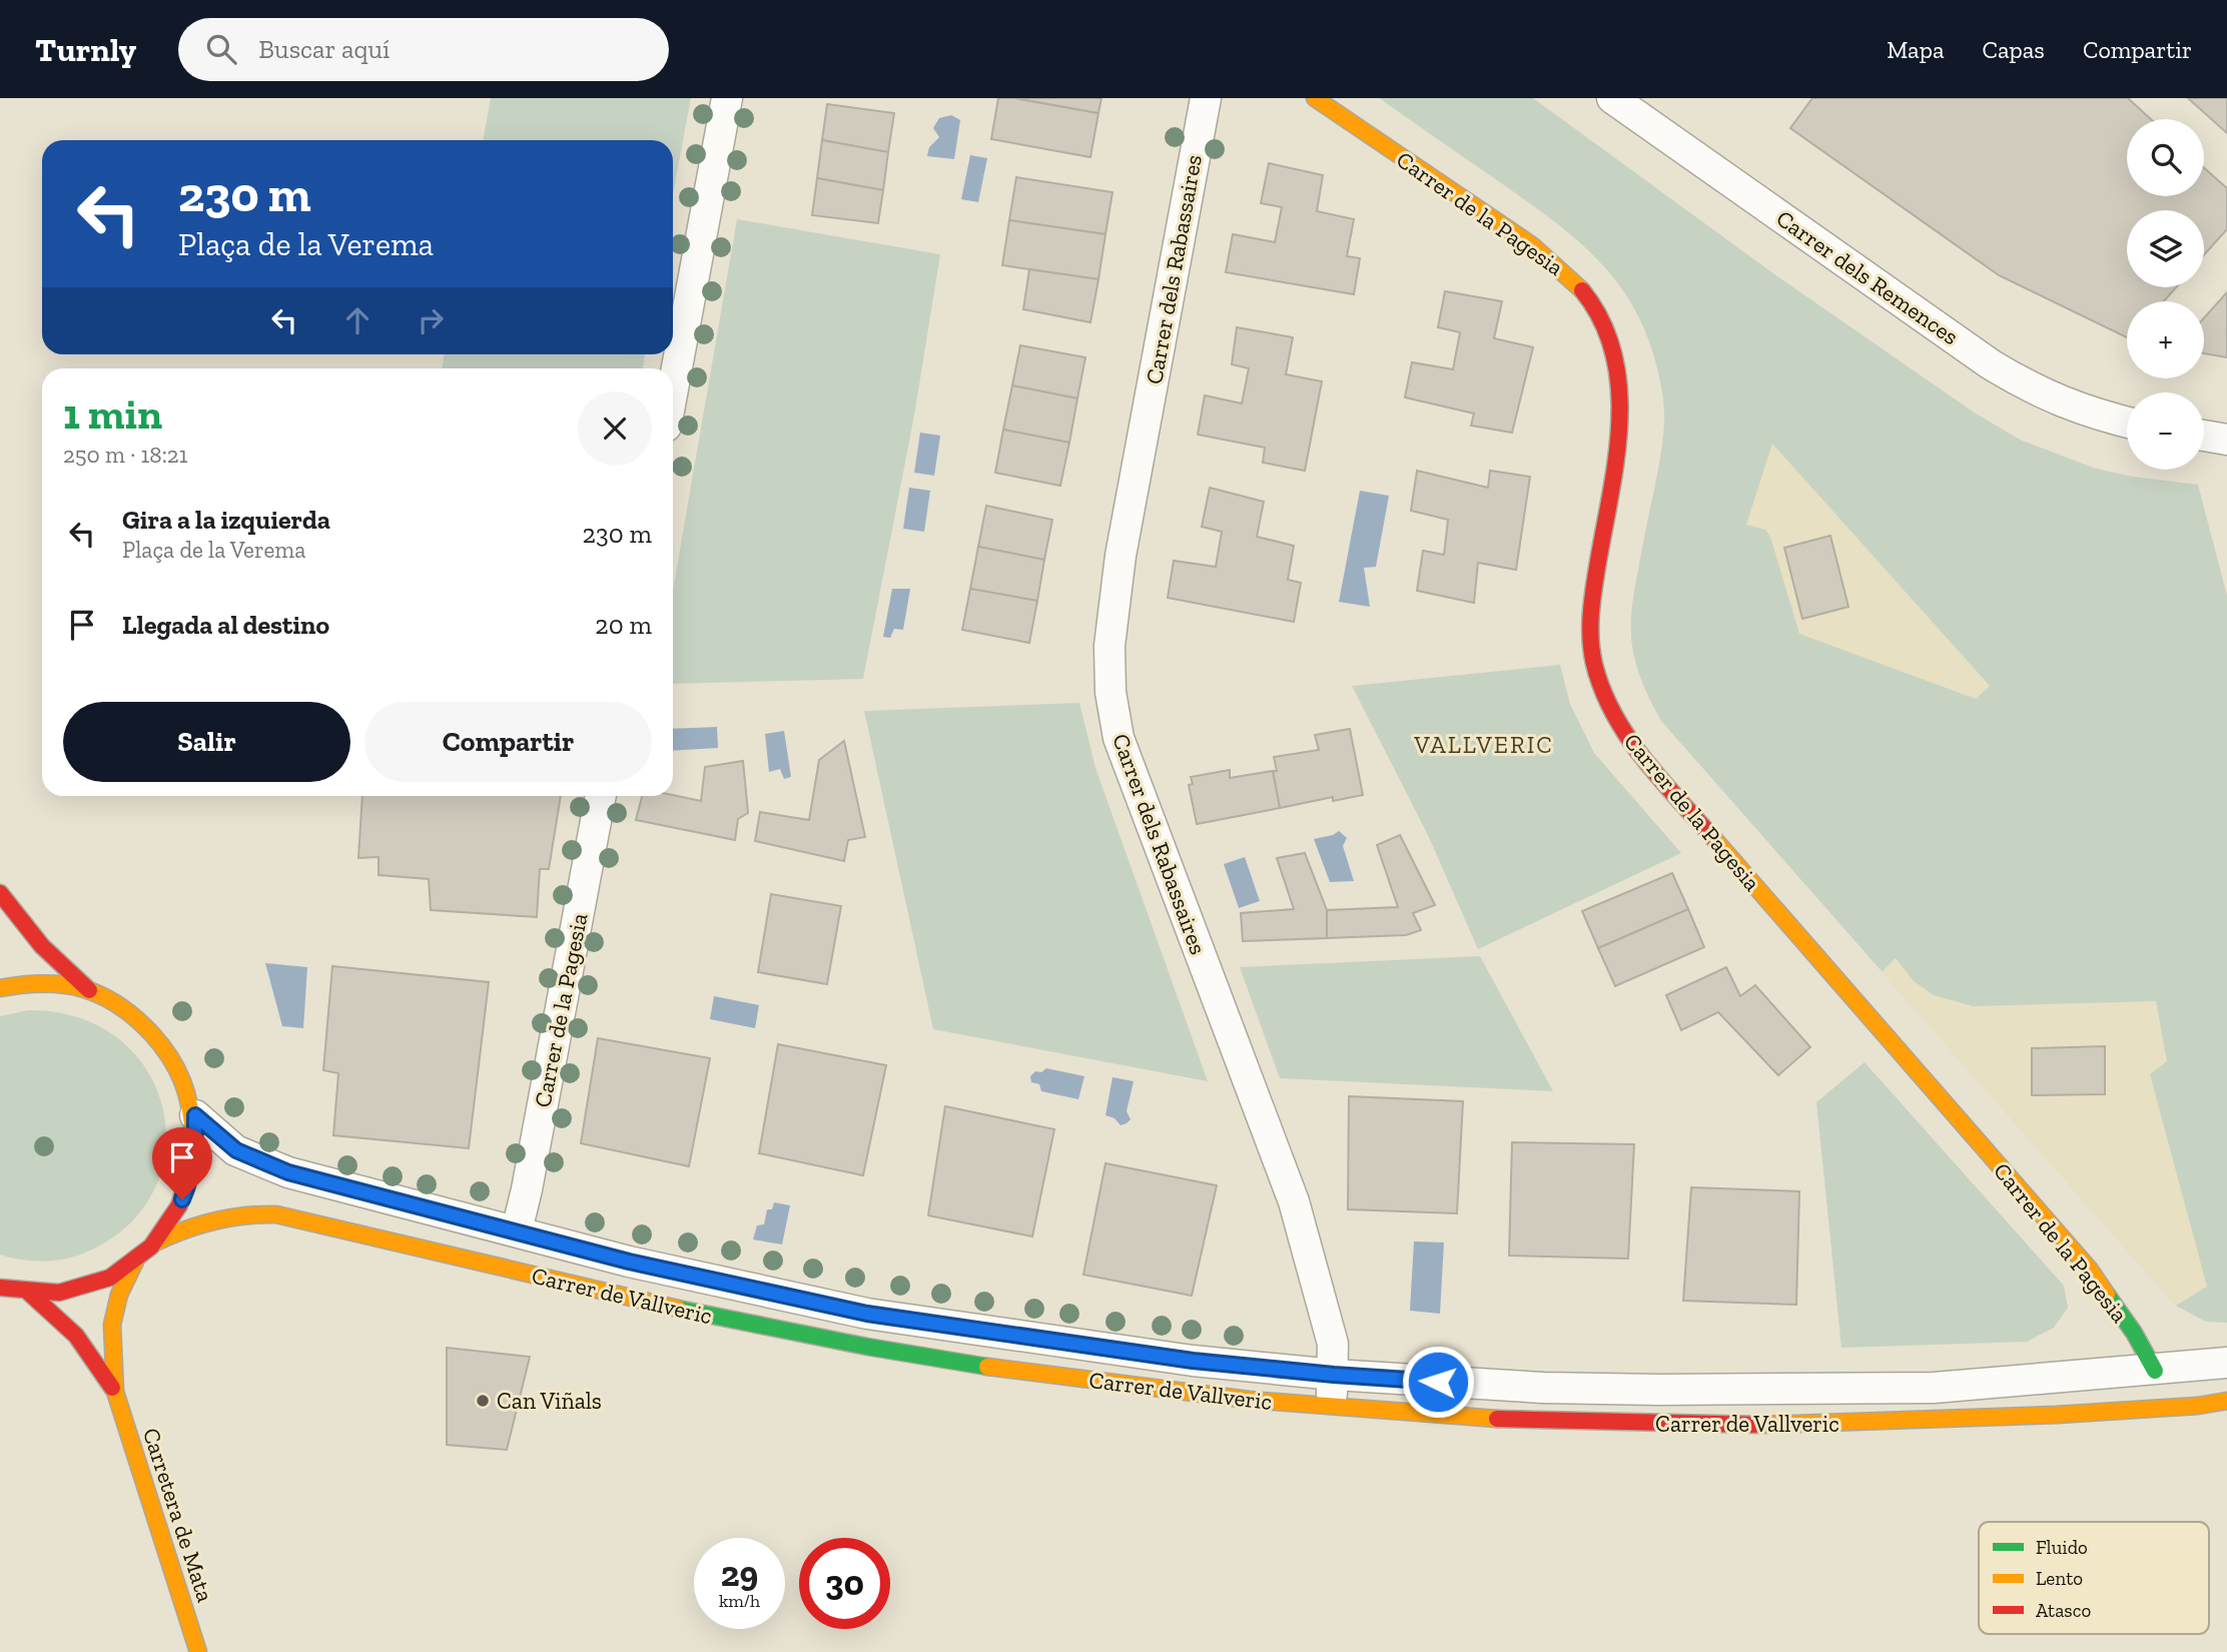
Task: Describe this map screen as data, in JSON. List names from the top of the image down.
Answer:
{
  "streets": {
    "main road": ["Carrer de la Pagesia", "Carrer de Vallveric", "Carretera de Mata"],
    "street": ["Carrer dels Rabassaires", "Carrer dels Remences"]
  },
  "crossings": [
    ["Carrer de la Pagesia", "Carrer de Vallveric"],
    ["Carrer dels Rabassaires", "Carrer de Vallveric"]
  ],
  "districts": ["VALLVERIC"],
  "places": ["Can Viñals"],
  "legend": ["Fluido", "Lento", "Atasco"],
  "page": {
    "header": "Turnly",
    "search": "Buscar aquí",
    "nav": ["Mapa", "Capas", "Compartir"],
    "map_buttons": ["+", "−"],
    "turn": ["230 m", "Plaça de la Verema"],
    "heading": ["1 min", "250 m · 18:21"],
    "list": [
      {
        "name": "Gira a la izquierda",
        "note": "Plaça de la Verema",
        "value": "230 m"
      },
      {
        "name": "Llegada al destino",
        "value": "20 m"
      }
    ],
    "buttons": ["Salir", "Compartir"],
    "speed": "29 km/h",
    "limit": "30"
  }
}
